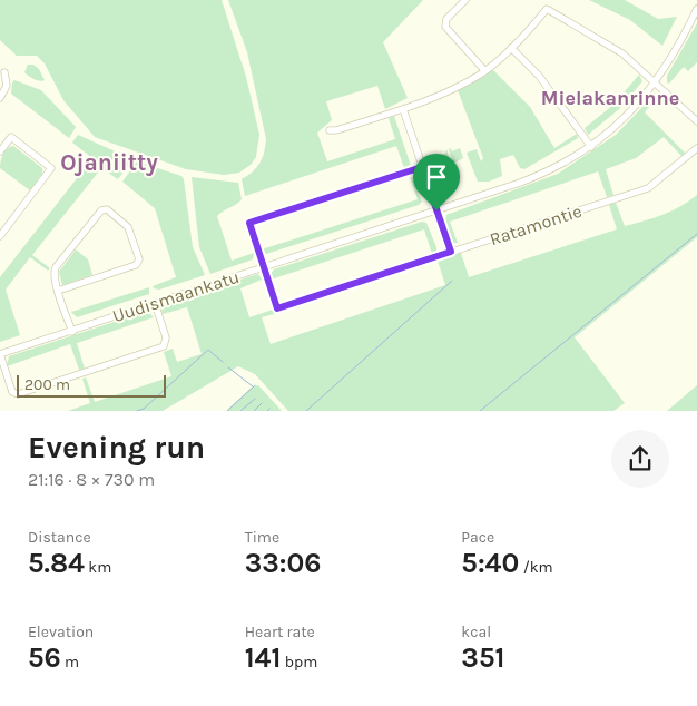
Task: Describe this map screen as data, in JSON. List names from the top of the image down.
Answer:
{
  "streets": {
    "street": ["Ratamontie", "Uudismaankatu"]
  },
  "crossings": [
    ["Ratamontie", "Uudismaankatu"]
  ],
  "districts": ["Mielakanrinne", "Ojaniitty"],
  "scale_bar": "200 m",
  "page": {
    "scale": "200 m",
    "heading": ["Evening run", "21:16 · 8 × 730 m"],
    "stats": [
      ["Distance", "5.84 km"],
      ["Time", "33:06"],
      ["Pace", "5:40 /km"],
      ["Elevation", "56 m"],
      ["Heart rate", "141 bpm"],
      ["kcal", "351"]
    ]
  }
}
